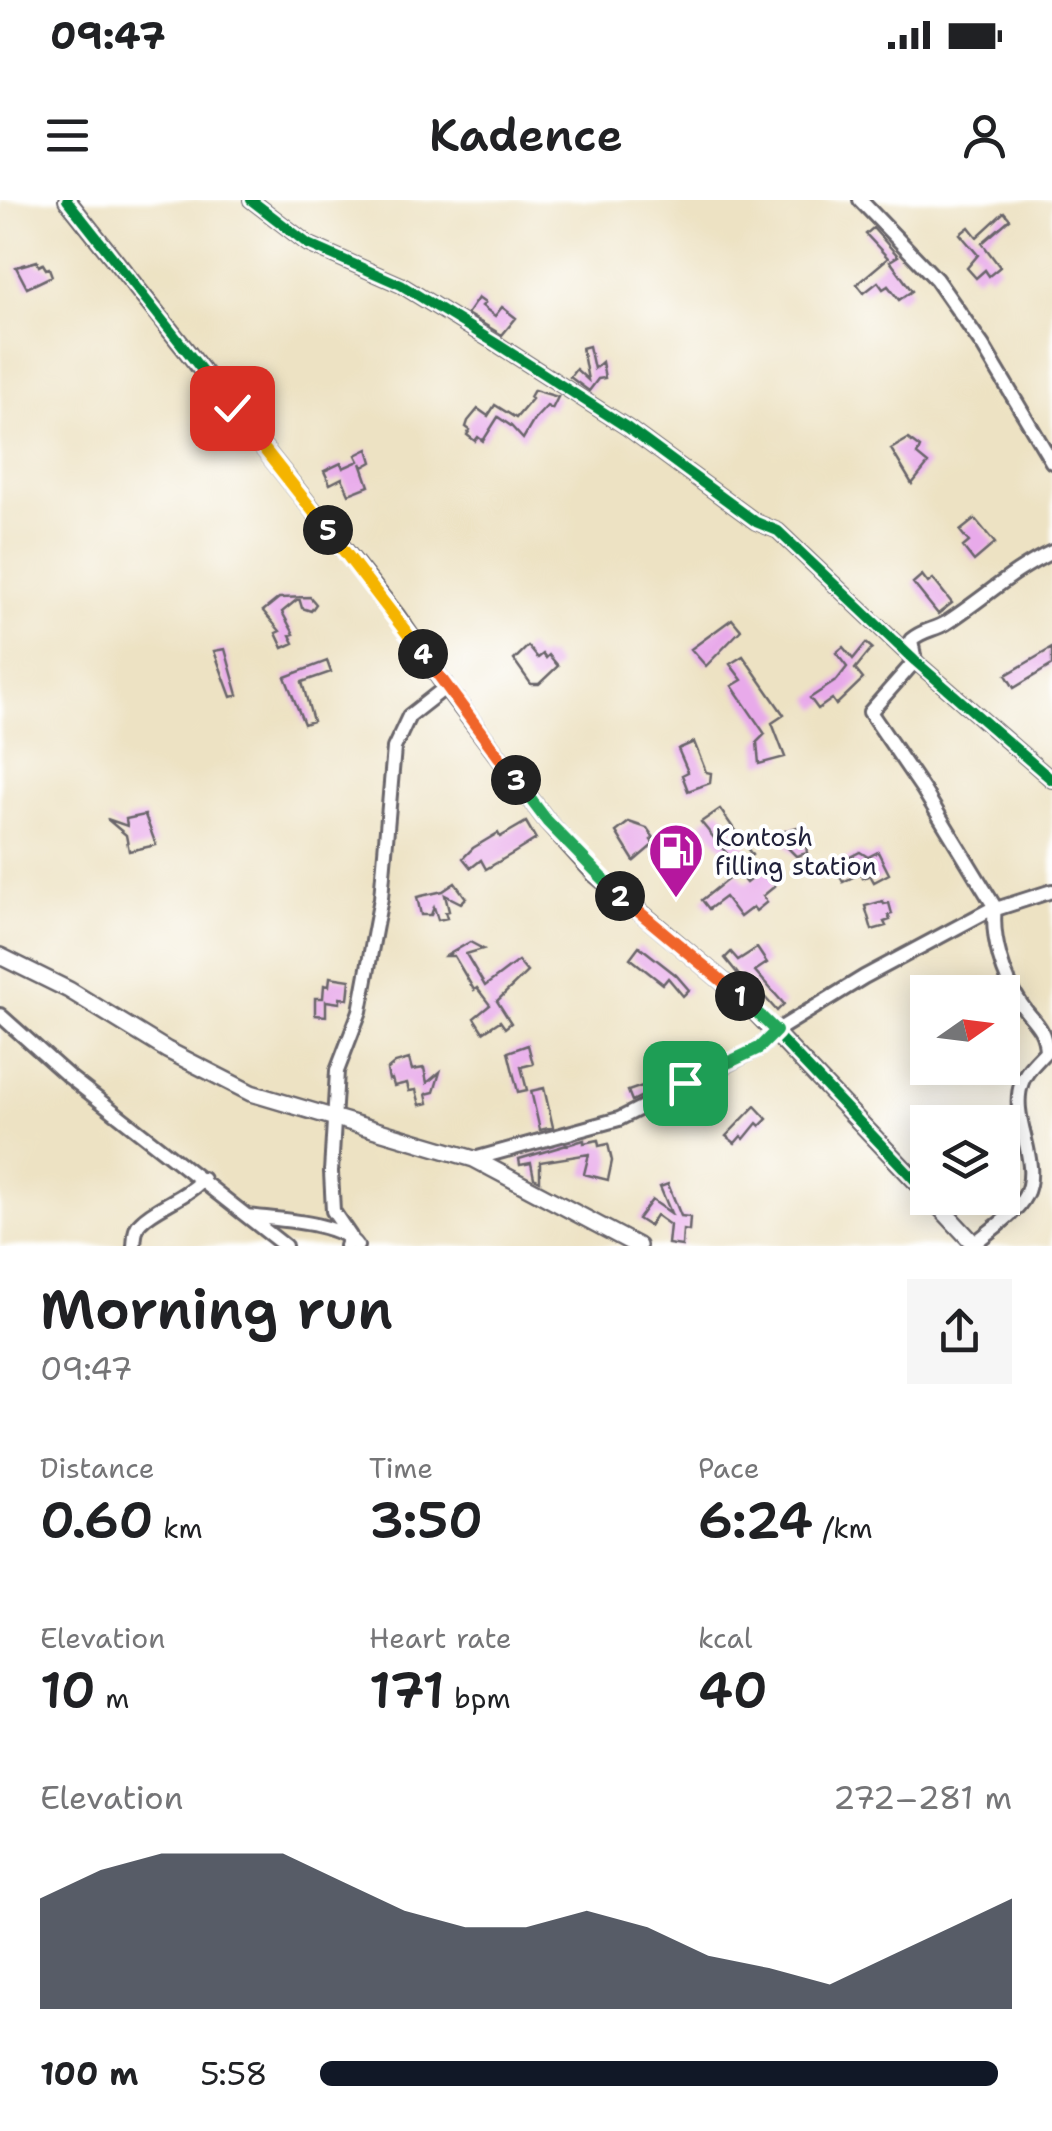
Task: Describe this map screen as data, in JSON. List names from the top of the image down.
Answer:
{
  "places": {
    "fuel station": ["Kontosh filling station"]
  },
  "north": "right",
  "page": {
    "status": "09:47",
    "header": "Kadence",
    "pins": [
      "5",
      "4",
      "3",
      "2",
      "1"
    ],
    "heading": ["Morning run", "09:47"],
    "stats": [
      ["Distance", "0.60 km"],
      ["Time", "3:50"],
      ["Pace", "6:24 /km"],
      ["Elevation", "10 m"],
      ["Heart rate", "171 bpm"],
      ["kcal", "40"]
    ],
    "chart": ["Elevation", "272–281 m"],
    "list": [
      {
        "name": "100 m",
        "note": "5:58"
      }
    ]
  }
}
